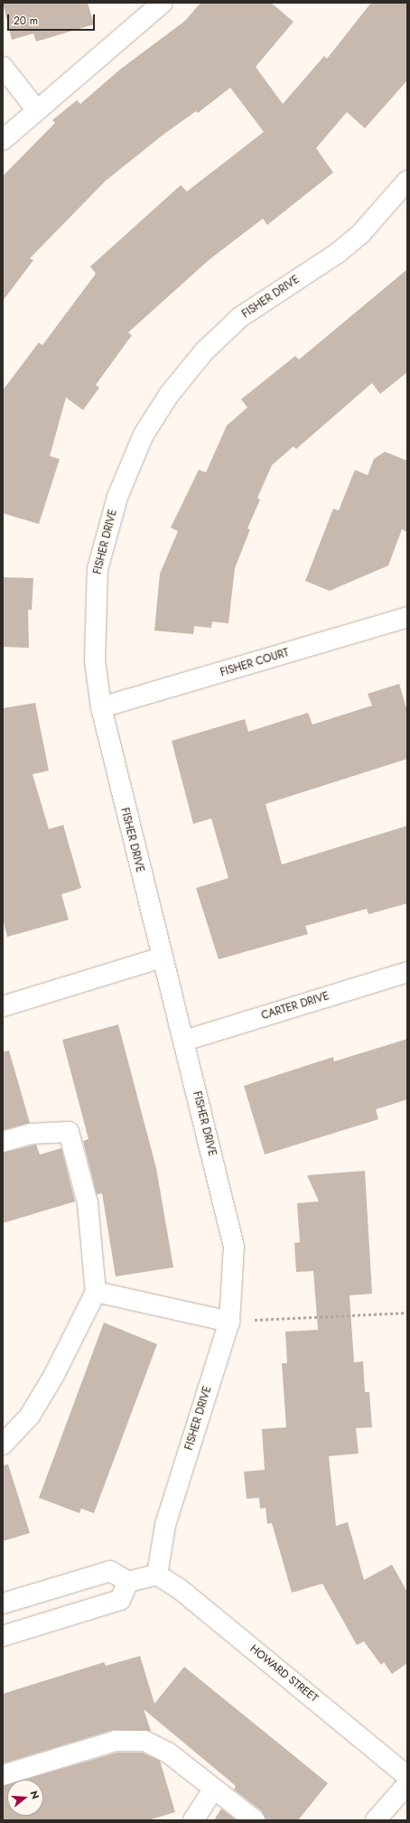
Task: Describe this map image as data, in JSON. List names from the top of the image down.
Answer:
{
  "streets": {
    "street": [
      "FISHER DRIVE",
      "FISHER COURT",
      "CARTER DRIVE",
      "HOWARD STREET"
    ]
  },
  "crossings": [
    ["FISHER DRIVE", "FISHER COURT"],
    ["FISHER DRIVE", "CARTER DRIVE"],
    ["FISHER DRIVE", "HOWARD STREET"]
  ],
  "scale_bar": "20 m",
  "north": "right"
}
